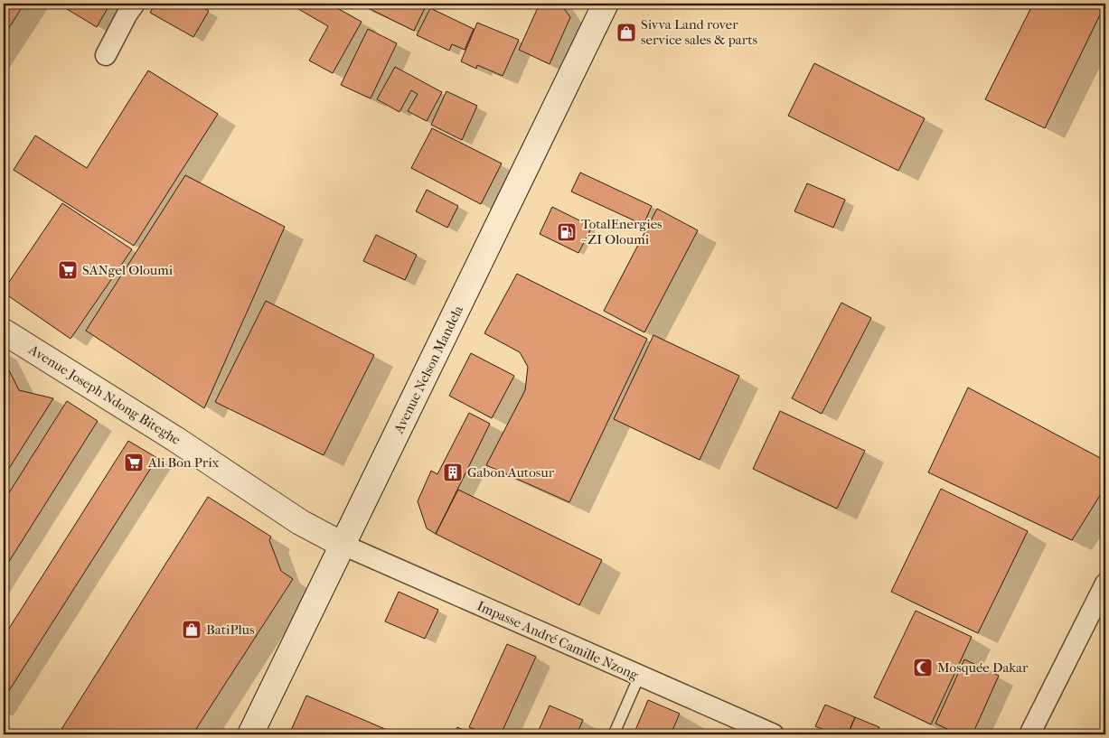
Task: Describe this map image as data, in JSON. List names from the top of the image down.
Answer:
{
  "streets": {
    "main road": ["Avenue Nelson Mandela", "Avenue Joseph Ndong Biteghe"],
    "street": ["Impasse André Camille Nzong"]
  },
  "crossings": [
    ["Avenue Nelson Mandela", "Avenue Joseph Ndong Biteghe"],
    ["Avenue Nelson Mandela", "Impasse André Camille Nzong"],
    ["Avenue Joseph Ndong Biteghe", "Impasse André Camille Nzong"]
  ],
  "places": {
    "shop": ["Sivva Land rover service sales & parts", "BatiPlus"],
    "fuel station": ["TotalEnergies - ZI Oloumi"],
    "supermarket": ["SANgel Oloumi", "Ali Bon Prix"],
    "building": ["Gabon Autosur"],
    "mosque": ["Mosquée Dakar"]
  }
}
